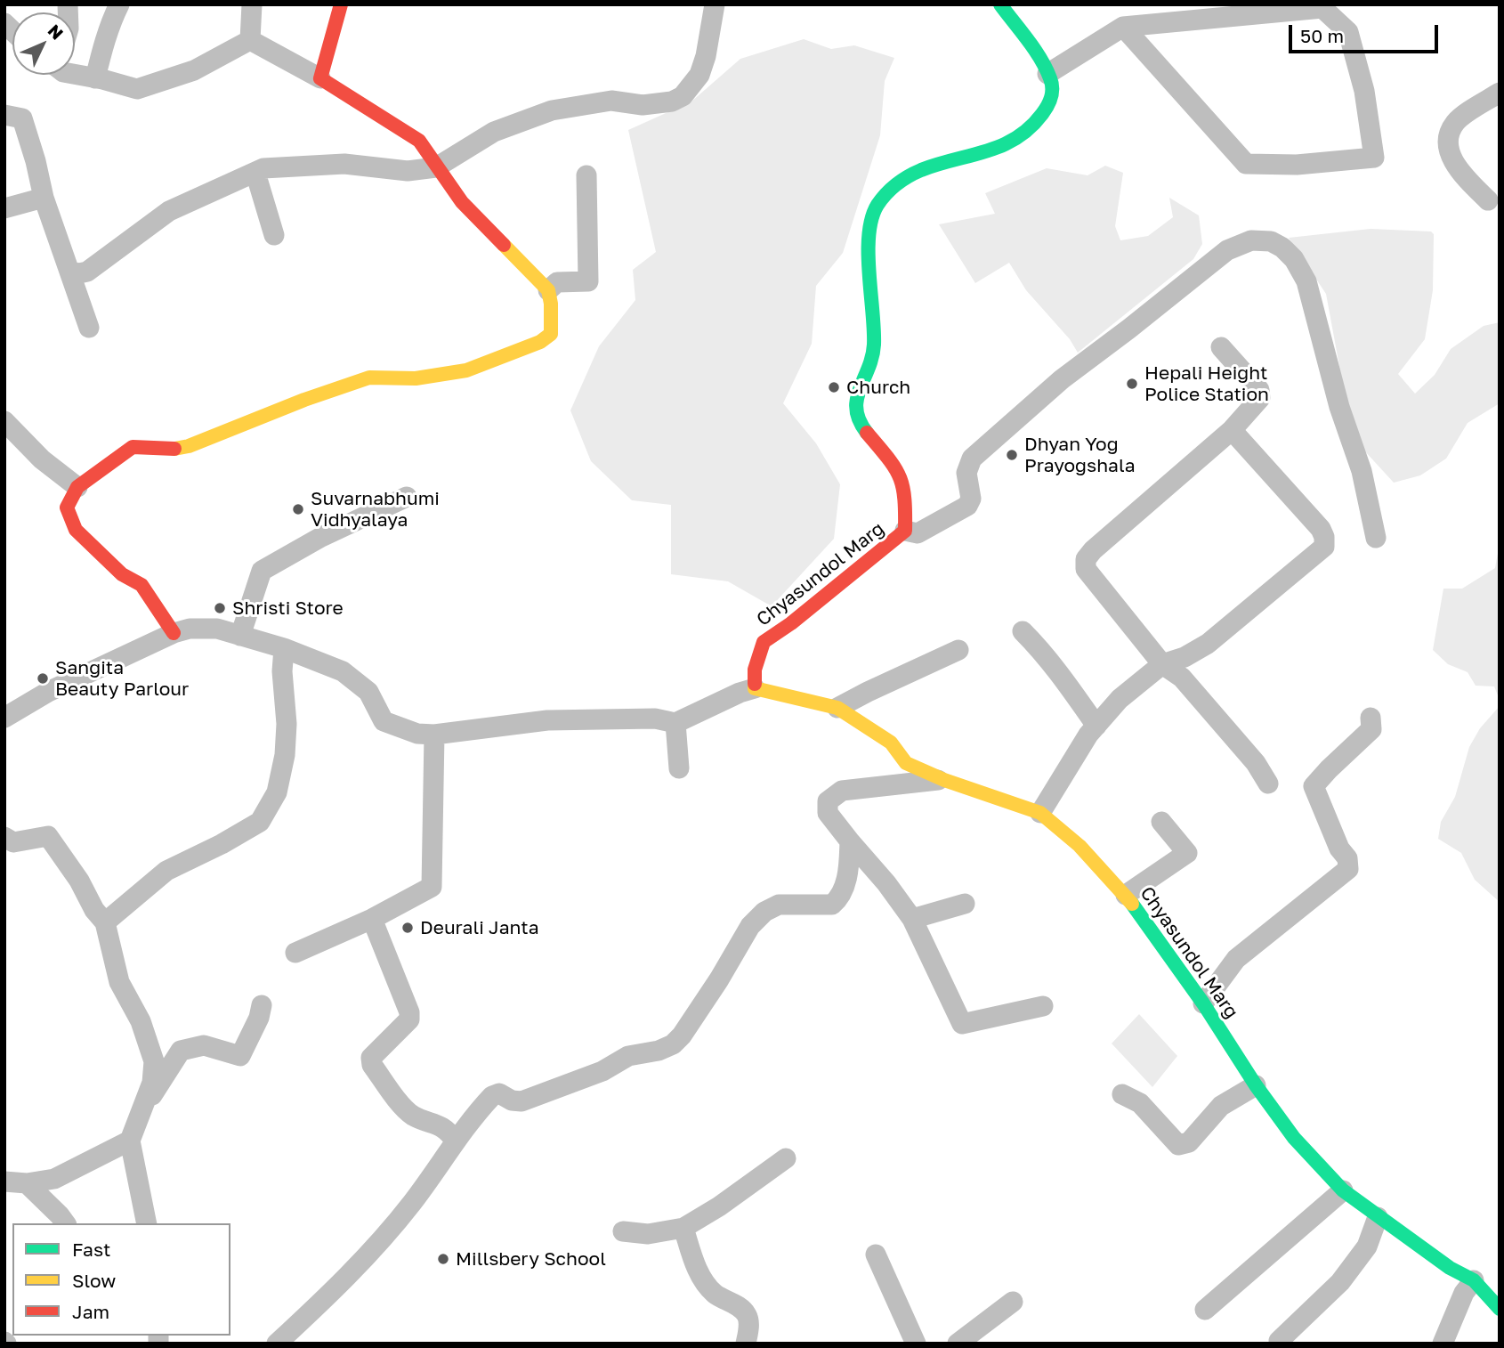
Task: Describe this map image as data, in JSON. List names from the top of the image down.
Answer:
{
  "streets": {
    "street": ["Chyasundol Marg"]
  },
  "places": [
    "Hepali Height Police Station",
    "Church",
    "Dhyan Yog Prayogshala",
    "Suvarnabhumi Vidhyalaya",
    "Shristi Store",
    "Sangita Beauty Parlour",
    "Deurali Janta",
    "Millsbery School"
  ],
  "legend": ["Fast", "Slow", "Jam"],
  "scale_bar": "50 m",
  "north": "top right"
}
